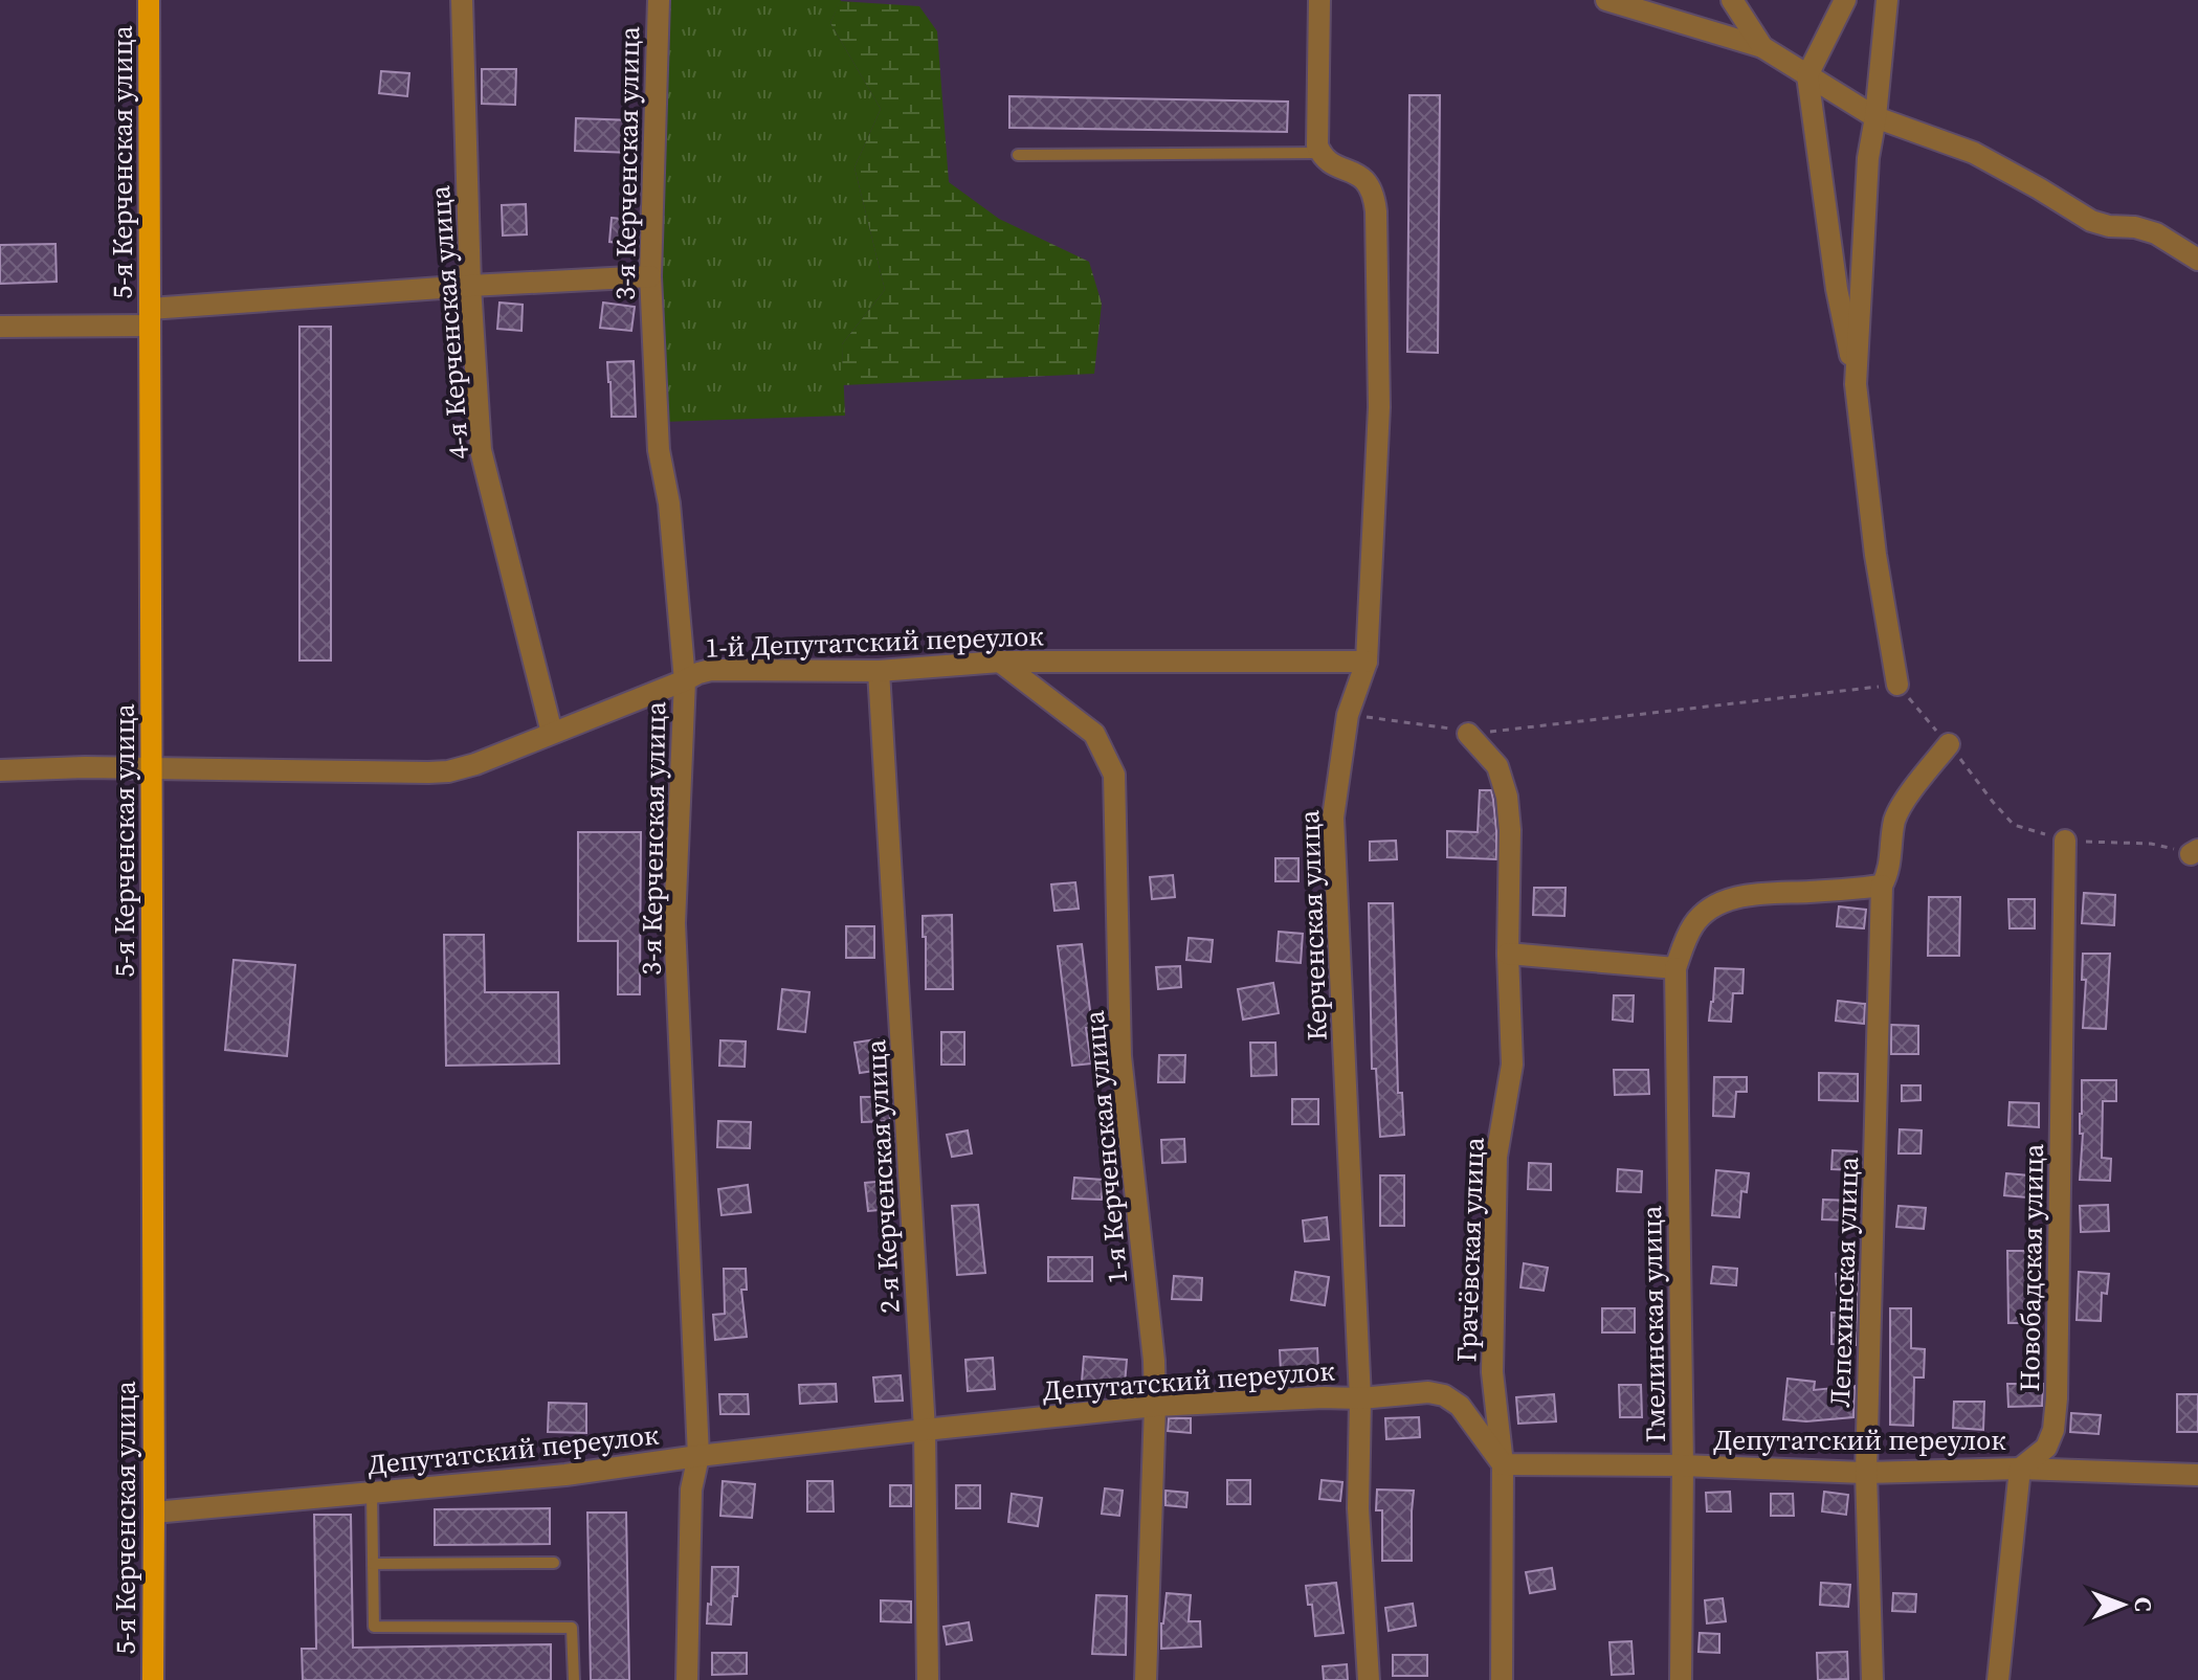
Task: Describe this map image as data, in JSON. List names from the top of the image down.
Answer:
{
  "streets": {
    "main road": ["5-я Керченская улица"],
    "street": [
      "3-я Керченская улица",
      "4-я Керченская улица",
      "1-й Депутатский переулок",
      "Керченская улица",
      "1-я Керченская улица",
      "2-я Керченская улица",
      "Грачёвская улица",
      "Новобадская улица",
      "Лепехинская улица",
      "Гмелинская улица",
      "Депутатский переулок"
    ]
  },
  "crossings": [
    ["5-я Керченская улица", "1-й Депутатский переулок"],
    ["5-я Керченская улица", "Депутатский переулок"],
    ["3-я Керченская улица", "1-й Депутатский переулок"],
    ["3-я Керченская улица", "Депутатский переулок"],
    ["4-я Керченская улица", "1-й Депутатский переулок"],
    ["1-й Депутатский переулок", "Керченская улица"],
    ["1-й Депутатский переулок", "1-я Керченская улица"],
    ["1-й Депутатский переулок", "2-я Керченская улица"],
    ["Керченская улица", "Депутатский переулок"],
    ["1-я Керченская улица", "Депутатский переулок"],
    ["2-я Керченская улица", "Депутатский переулок"],
    ["Грачёвская улица", "Депутатский переулок"],
    ["Новобадская улица", "Депутатский переулок"],
    ["Лепехинская улица", "Депутатский переулок"],
    ["Гмелинская улица", "Депутатский переулок"]
  ],
  "north": "right"
}
